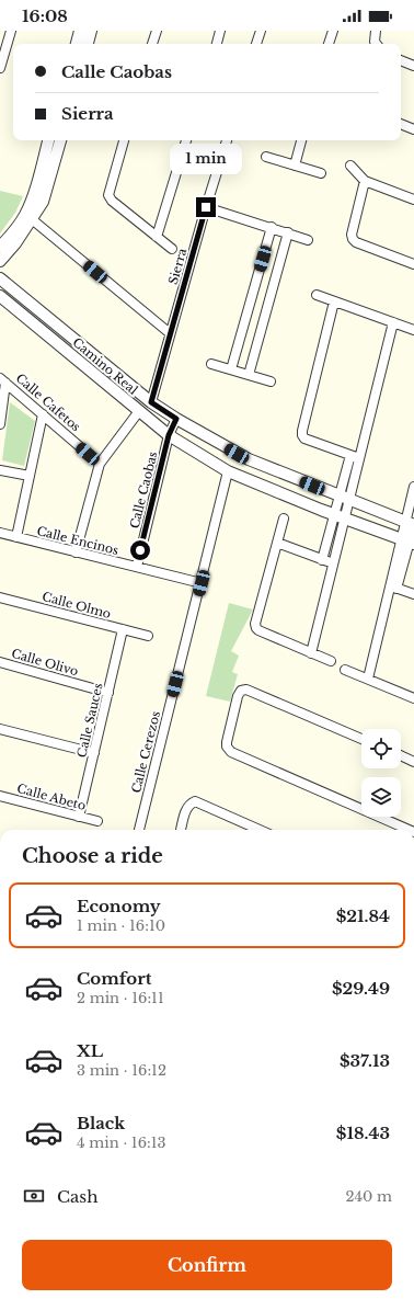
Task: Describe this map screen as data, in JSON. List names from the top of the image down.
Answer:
{
  "streets": {
    "street": [
      "Sierra",
      "Camino Real",
      "Calle Cafetos",
      "Calle Caobas",
      "Calle Encinos",
      "Calle Olmo",
      "Calle Olivo",
      "Calle Sauces",
      "Calle Cerezos",
      "Calle Abeto"
    ]
  },
  "crossings": [
    ["Sierra", "Camino Real"],
    ["Camino Real", "Calle Caobas"],
    ["Camino Real", "Calle Cerezos"],
    ["Calle Caobas", "Calle Encinos"],
    ["Calle Encinos", "Calle Cerezos"],
    ["Calle Olmo", "Calle Sauces"],
    ["Calle Olivo", "Calle Sauces"],
    ["Calle Sauces", "Calle Abeto"]
  ],
  "page": {
    "status": "16:08",
    "banner": ["Calle Caobas", "Sierra"],
    "bubble": "1 min",
    "heading": "Choose a ride",
    "list": [
      {
        "name": "Economy",
        "note": "1 min · 16:10",
        "value": "$21.84"
      },
      {
        "name": "Comfort",
        "note": "2 min · 16:11",
        "value": "$29.49"
      },
      {
        "name": "XL",
        "note": "3 min · 16:12",
        "value": "$37.13"
      },
      {
        "name": "Black",
        "note": "4 min · 16:13",
        "value": "$18.43"
      }
    ],
    "pay": ["Cash", "240 m"],
    "buttons": "Confirm"
  }
}
